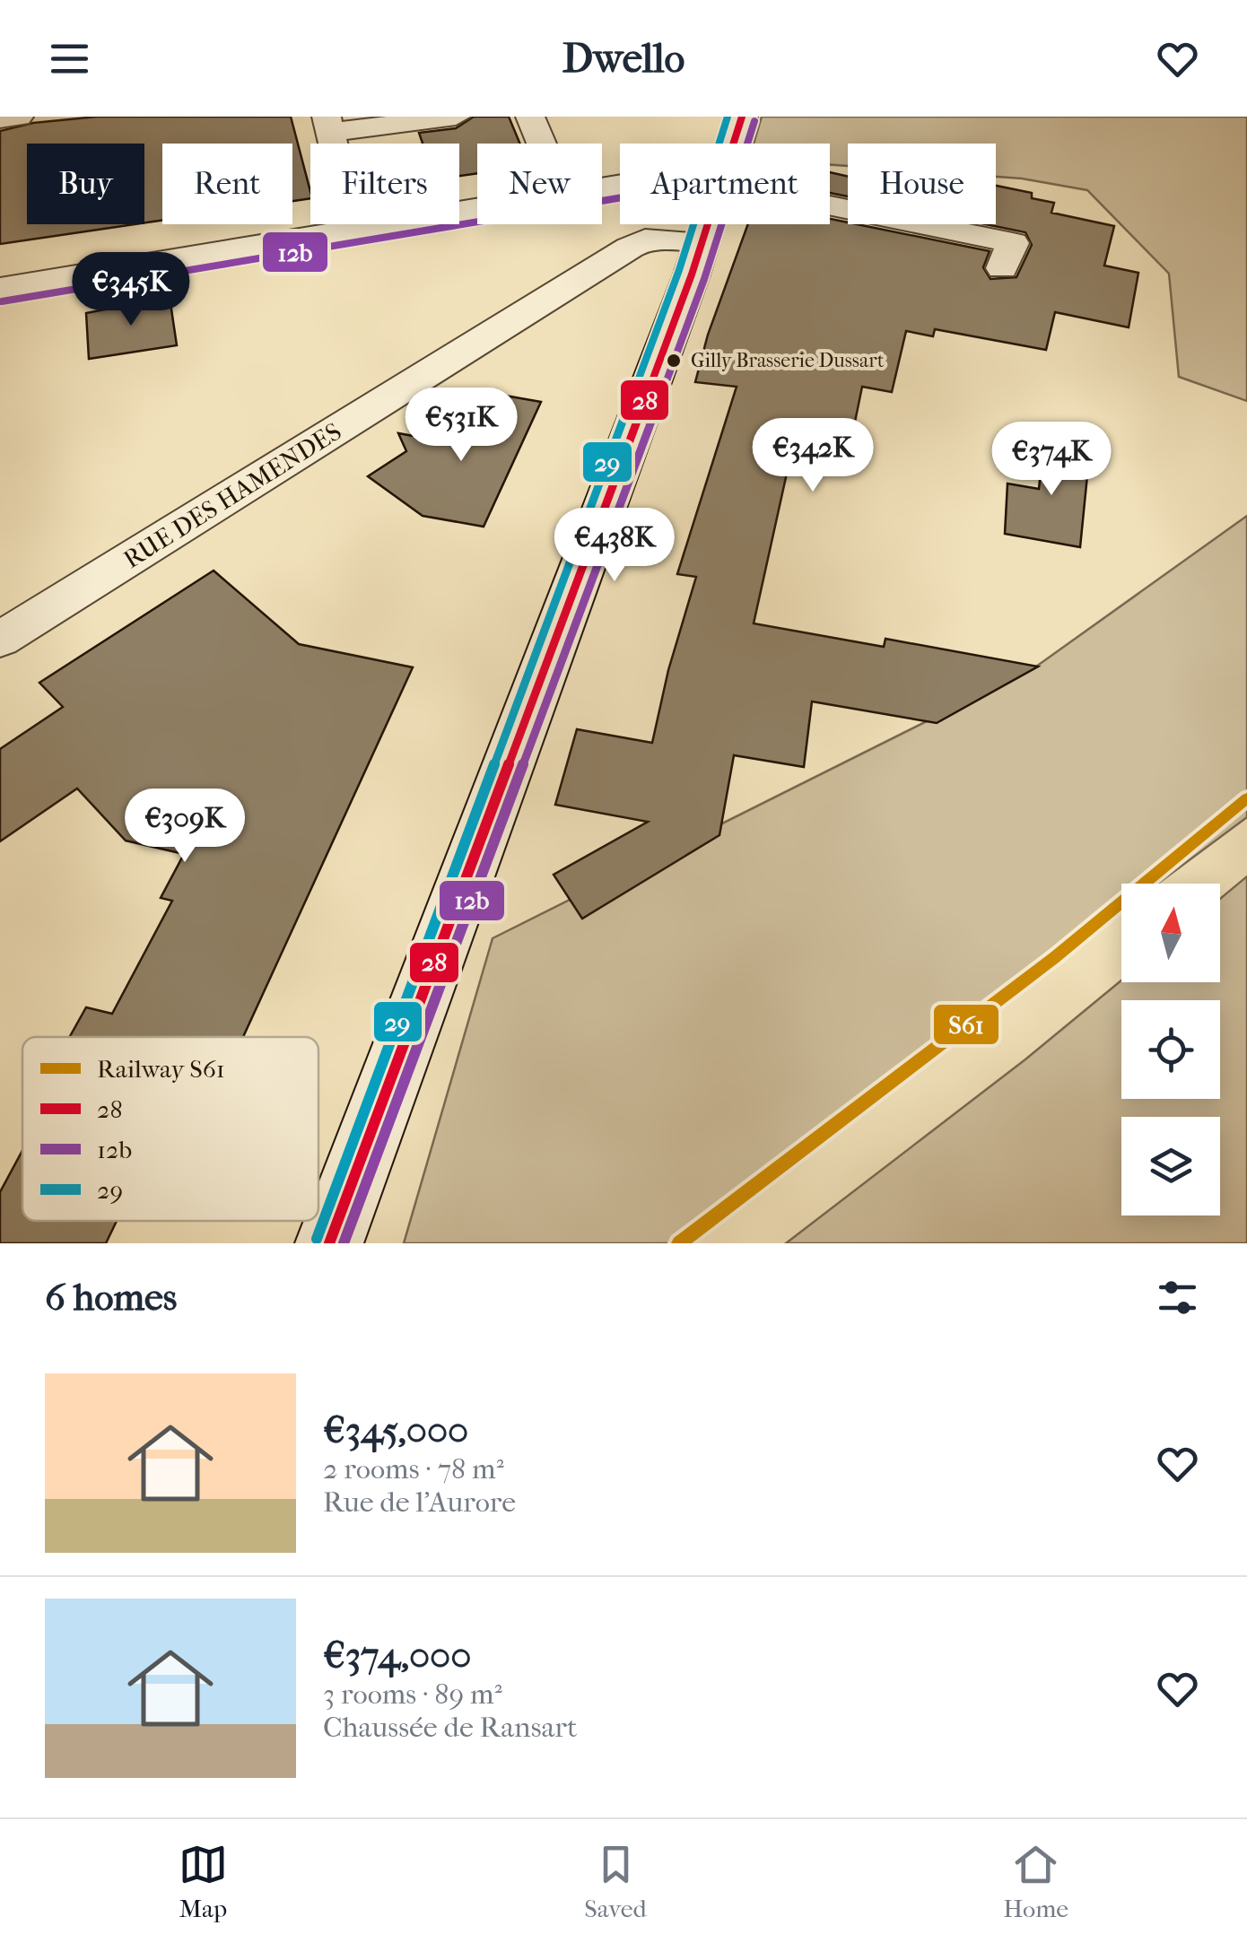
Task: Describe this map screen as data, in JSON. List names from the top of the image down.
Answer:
{
  "streets": {
    "street": ["RUE DES HAMENDES"]
  },
  "places": ["Gilly Brasserie Dussart"],
  "lines": [
    "transit line 28",
    "transit line 29",
    "transit line 12b",
    "rail line S61"
  ],
  "legend": [
    "Railway S61",
    "28",
    "12b",
    "29"
  ],
  "north": "top",
  "page": {
    "header": "Dwello",
    "chip": [
      "Buy",
      "Rent",
      "Filters",
      "New",
      "Apartment",
      "House"
    ],
    "price": [
      "€345K",
      "€531K",
      "€342K",
      "€374K",
      "€438K",
      "€309K"
    ],
    "heading": "6 homes",
    "list": [
      {
        "name": "€345,000",
        "note": "2 rooms · 78 m² · Rue de l'Aurore"
      },
      {
        "name": "€374,000",
        "note": "3 rooms · 89 m² · Chaussée de Ransart"
      }
    ],
    "tabs": ["Map", "Saved", "Home"]
  }
}
